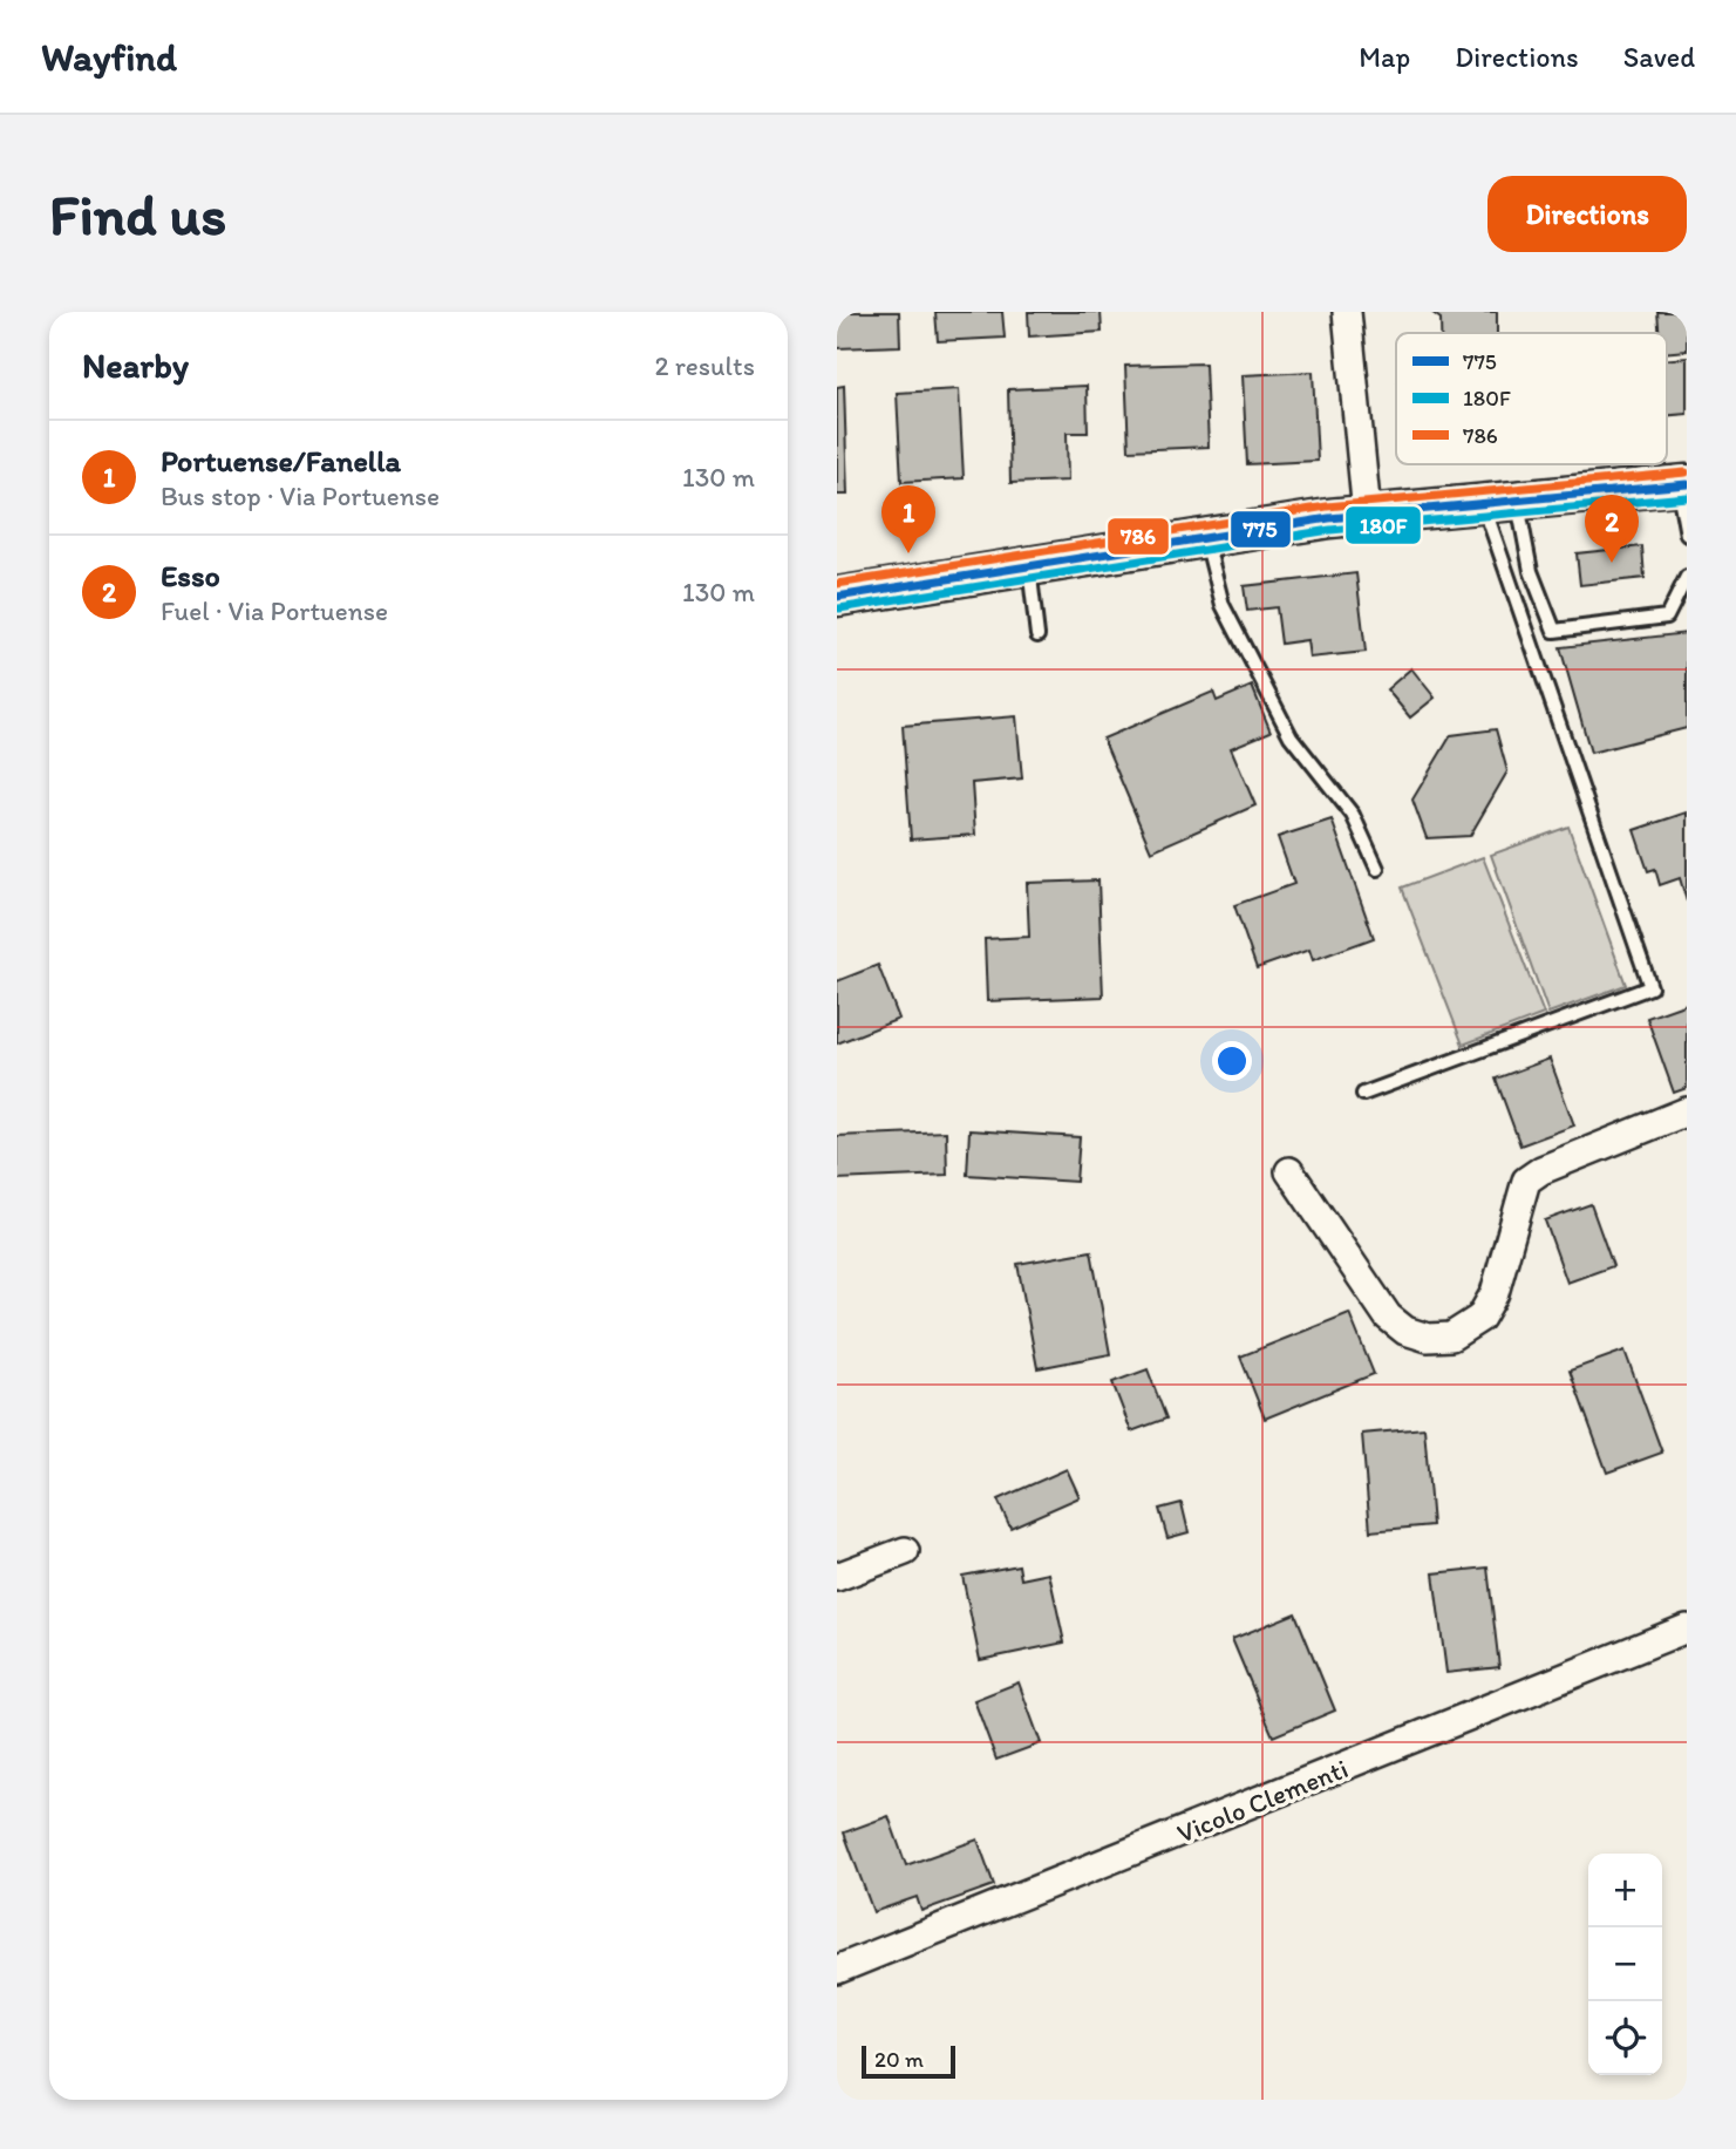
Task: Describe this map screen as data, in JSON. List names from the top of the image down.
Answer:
{
  "streets": {
    "street": ["Vicolo Clementi"]
  },
  "lines": ["transit line 786", "transit line 775", "transit line 180F"],
  "legend": ["775", "180F", "786"],
  "scale_bar": "20 m",
  "page": {
    "header": "Wayfind",
    "nav": ["Map", "Directions", "Saved"],
    "buttons": "Directions",
    "title": "Find us",
    "heading": ["Nearby", "2 results"],
    "list": [
      {
        "mark": "1",
        "name": "Portuense/Fanella",
        "note": "Bus stop · Via Portuense",
        "value": "130 m"
      },
      {
        "mark": "2",
        "name": "Esso",
        "note": "Fuel · Via Portuense",
        "value": "130 m"
      }
    ],
    "pins": ["1", "2"],
    "map_buttons": ["+", "−"],
    "scale": "20 m"
  }
}
